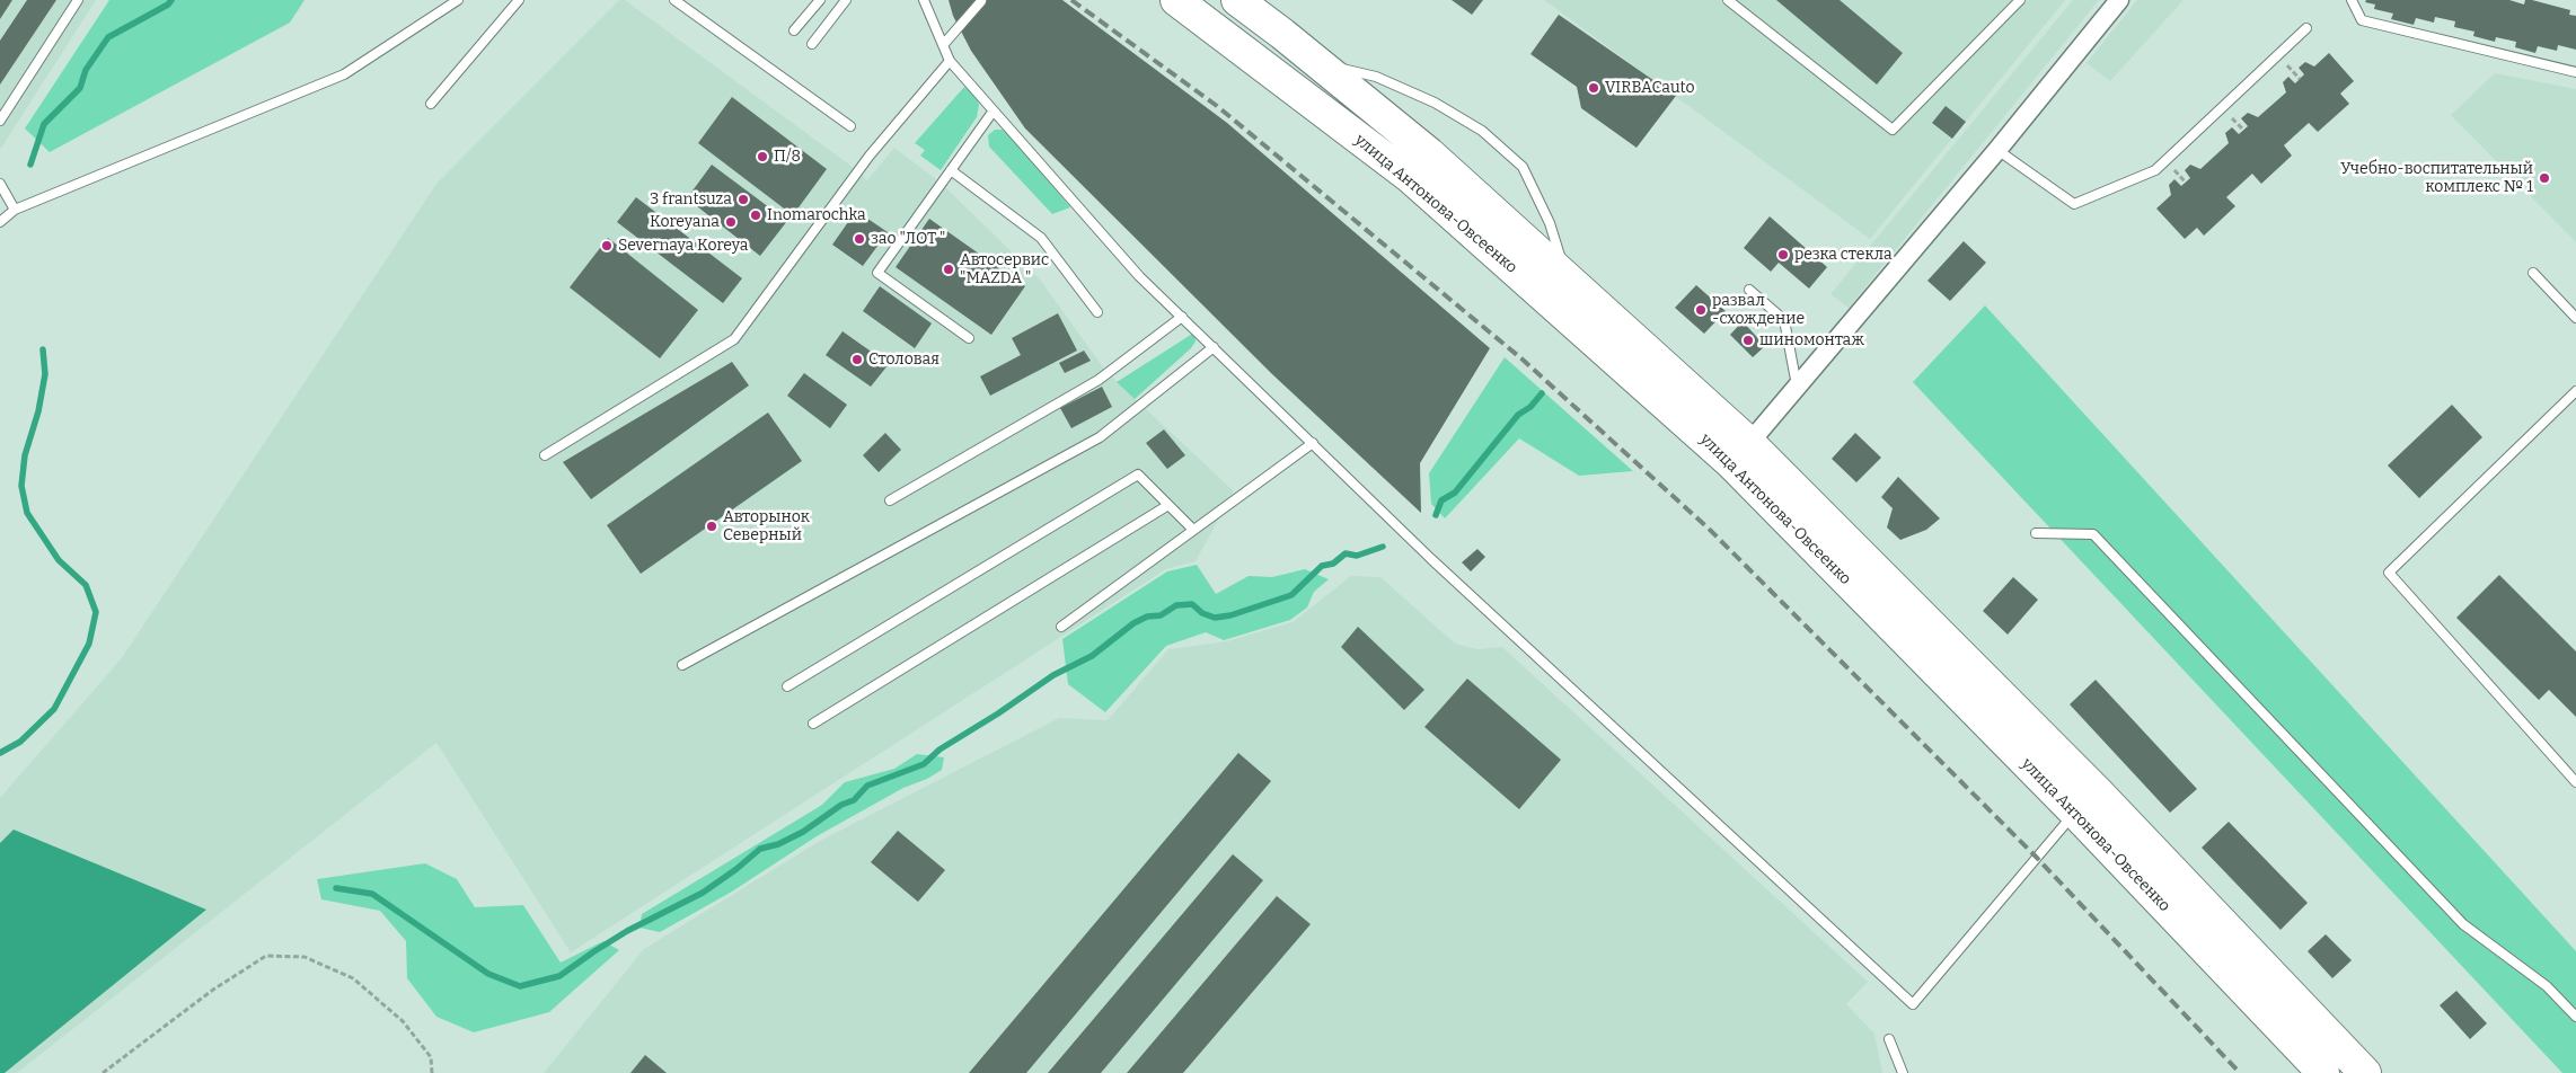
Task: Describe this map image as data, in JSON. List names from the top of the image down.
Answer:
{
  "streets": {
    "highway": ["улица Антонова-Овсеенко"]
  },
  "places": [
    "VIRBACauto",
    "П/8",
    "Учебно-воспитательный комплекс № 1",
    "3 frantsuza",
    "Inomarochka",
    "Koreyana",
    "зао \"ЛОТ \"",
    "Severnaya Koreya",
    "резка стекла",
    "Автосервис \"MAZDA \"",
    "развал -схождение",
    "шиномонтаж",
    "Столовая",
    "Авторынок Северный"
  ]
}
